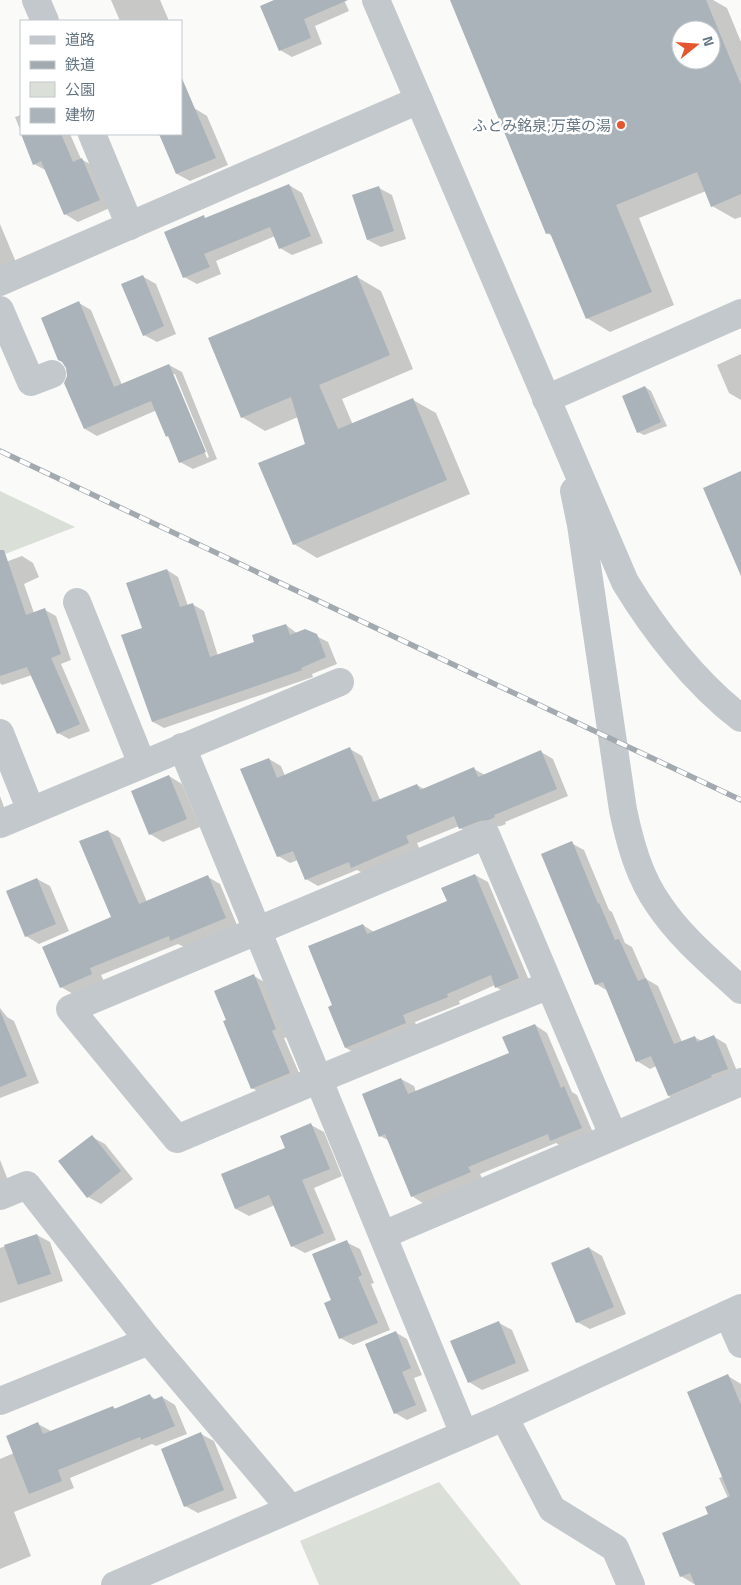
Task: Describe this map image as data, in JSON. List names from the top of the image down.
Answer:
{
  "places": ["ふとみ銘泉;万葉の湯"],
  "legend": [
    "道路",
    "鉄道",
    "公園",
    "建物"
  ],
  "north": "right"
}
